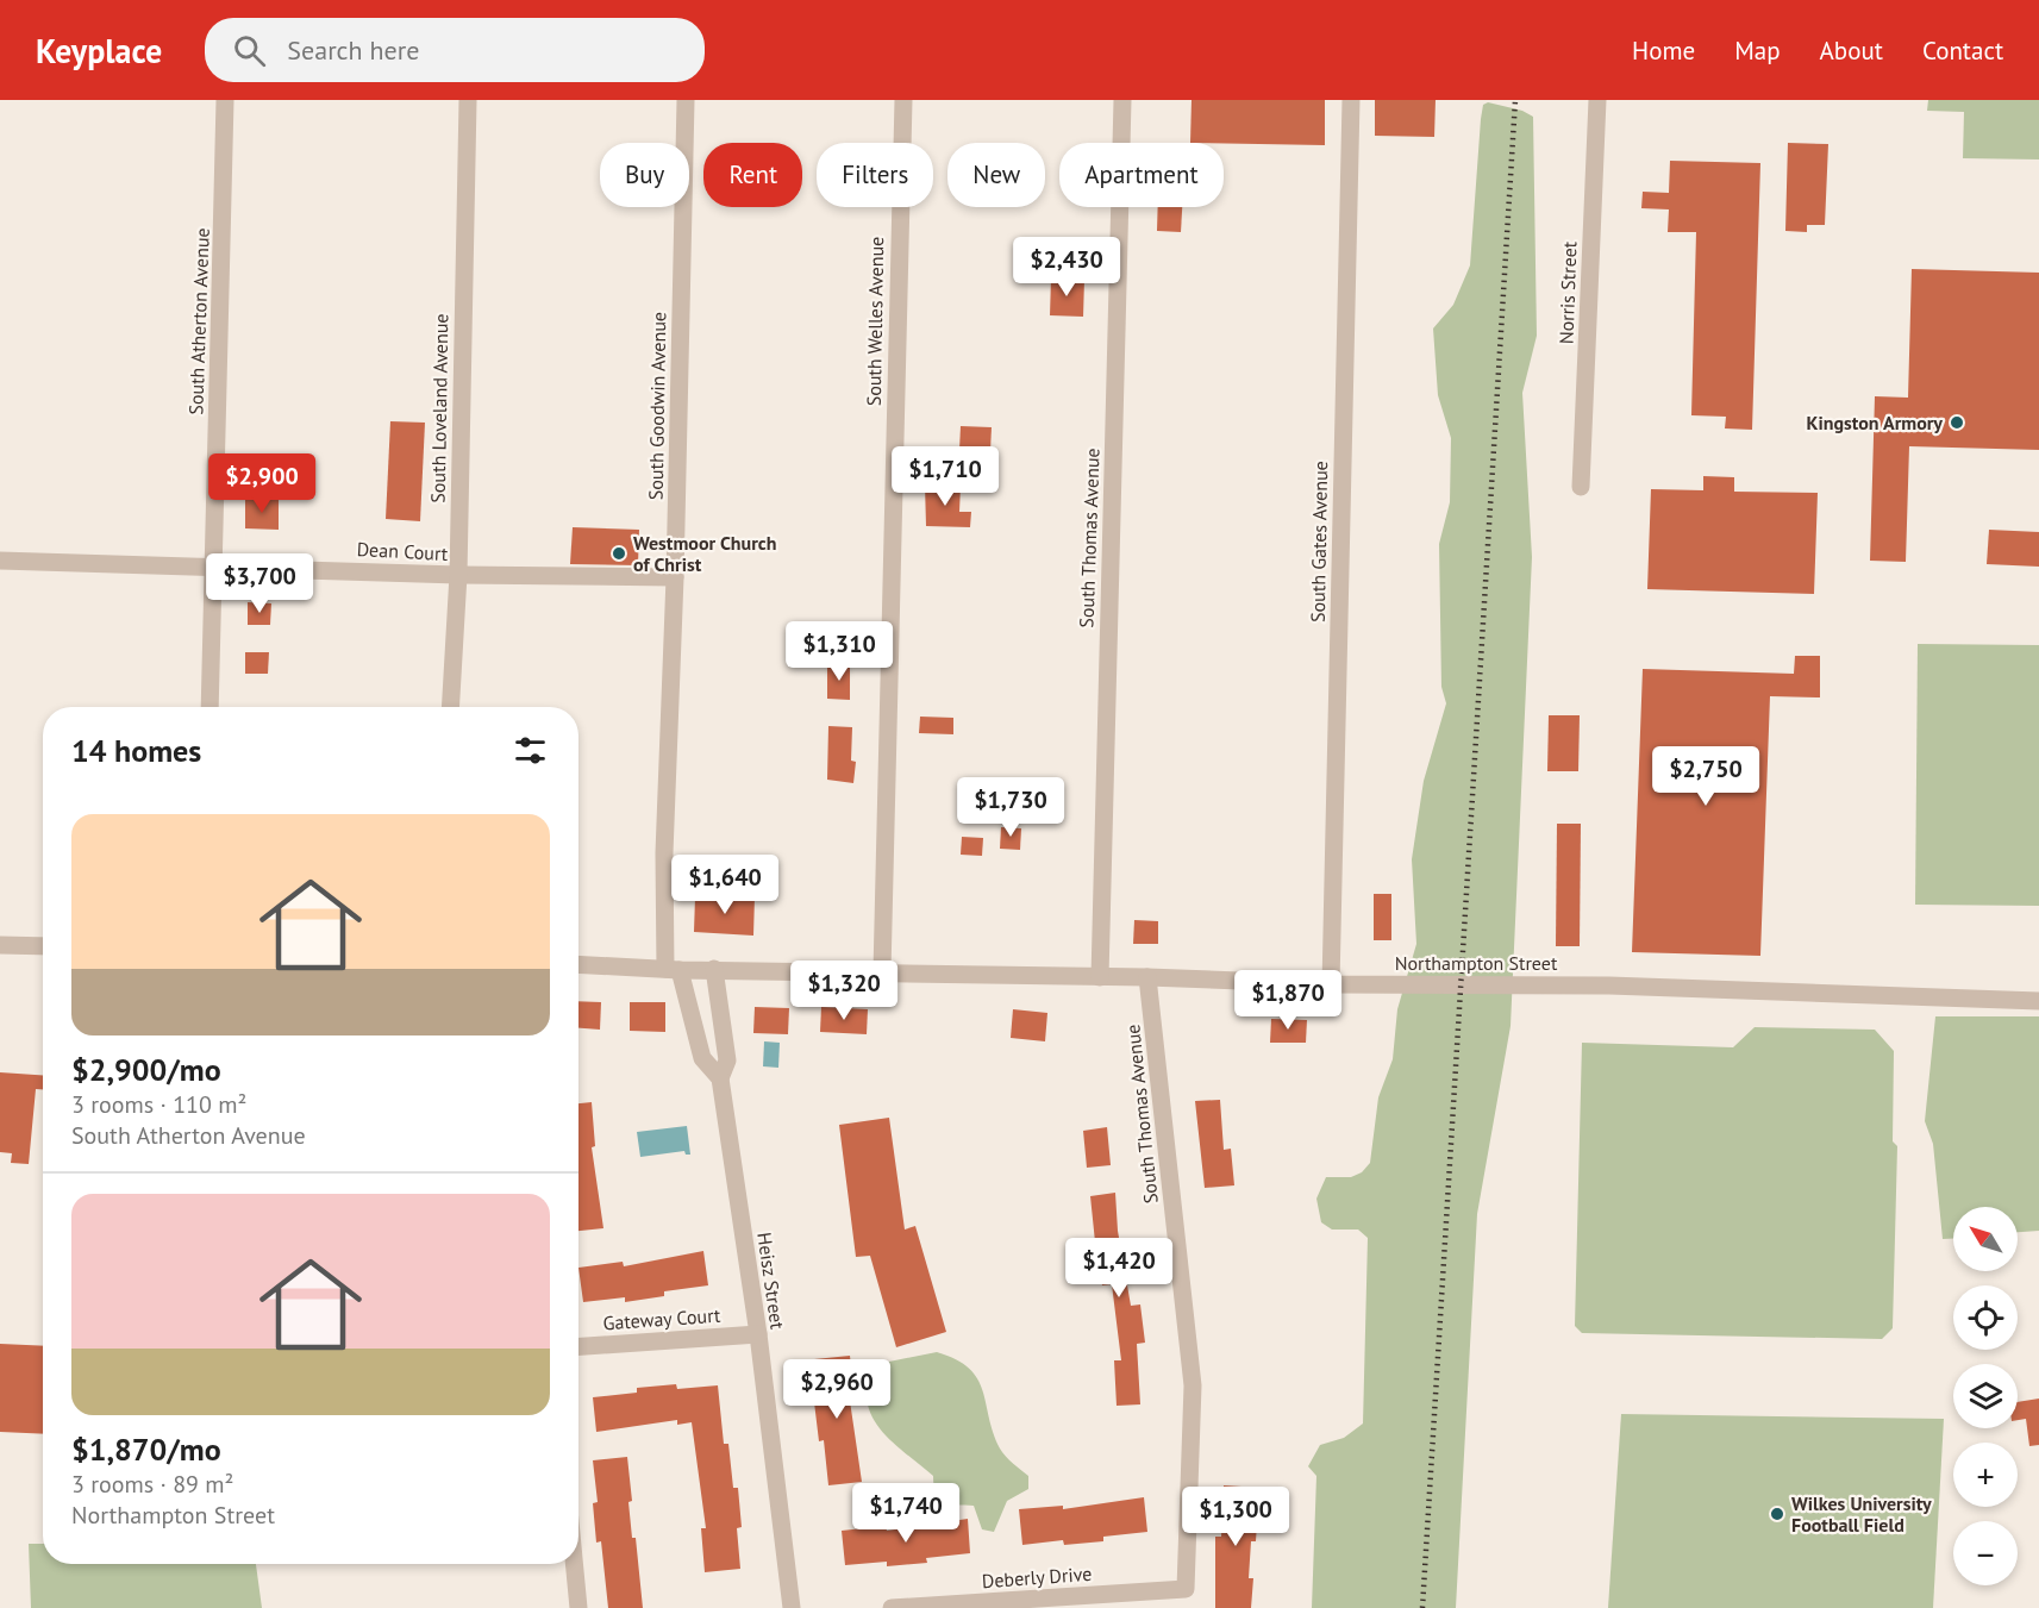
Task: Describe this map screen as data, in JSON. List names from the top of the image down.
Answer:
{
  "streets": {
    "street": [
      "Norris Street",
      "South Atherton Avenue",
      "South Welles Avenue",
      "South Goodwin Avenue",
      "South Loveland Avenue",
      "South Thomas Avenue",
      "South Gates Avenue",
      "Dean Court",
      "Northampton Street",
      "Heisz Street",
      "Gateway Court",
      "Deberly Drive"
    ]
  },
  "crossings": [
    ["South Atherton Avenue", "Dean Court"],
    ["South Welles Avenue", "Northampton Street"],
    ["South Goodwin Avenue", "Dean Court"],
    ["South Goodwin Avenue", "Northampton Street"],
    ["South Goodwin Avenue", "Heisz Street"],
    ["South Loveland Avenue", "Dean Court"],
    ["South Thomas Avenue", "Northampton Street"],
    ["South Thomas Avenue", "Deberly Drive"],
    ["South Gates Avenue", "Northampton Street"],
    ["Northampton Street", "Heisz Street"],
    ["Heisz Street", "Gateway Court"]
  ],
  "places": ["Kingston Armory", "Westmoor Church of Christ", "Wilkes University Football Field"],
  "north": "top left",
  "page": {
    "header": "Keyplace",
    "search": "Search here",
    "nav": [
      "Home",
      "Map",
      "About",
      "Contact"
    ],
    "chip": [
      "Buy",
      "Rent",
      "Filters",
      "New",
      "Apartment"
    ],
    "price": [
      "$2,430",
      "$1,710",
      "$2,900",
      "$3,700",
      "$1,310",
      "$2,750",
      "$1,730",
      "$1,640",
      "$1,320",
      "$1,870",
      "$1,420",
      "$2,960",
      "$1,740",
      "$1,300"
    ],
    "heading": "14 homes",
    "list": [
      {
        "name": "$2,900/mo",
        "note": "3 rooms · 110 m² · South Atherton Avenue"
      },
      {
        "name": "$1,870/mo",
        "note": "3 rooms · 89 m² · Northampton Street"
      }
    ],
    "map_buttons": ["+", "−"]
  }
}
